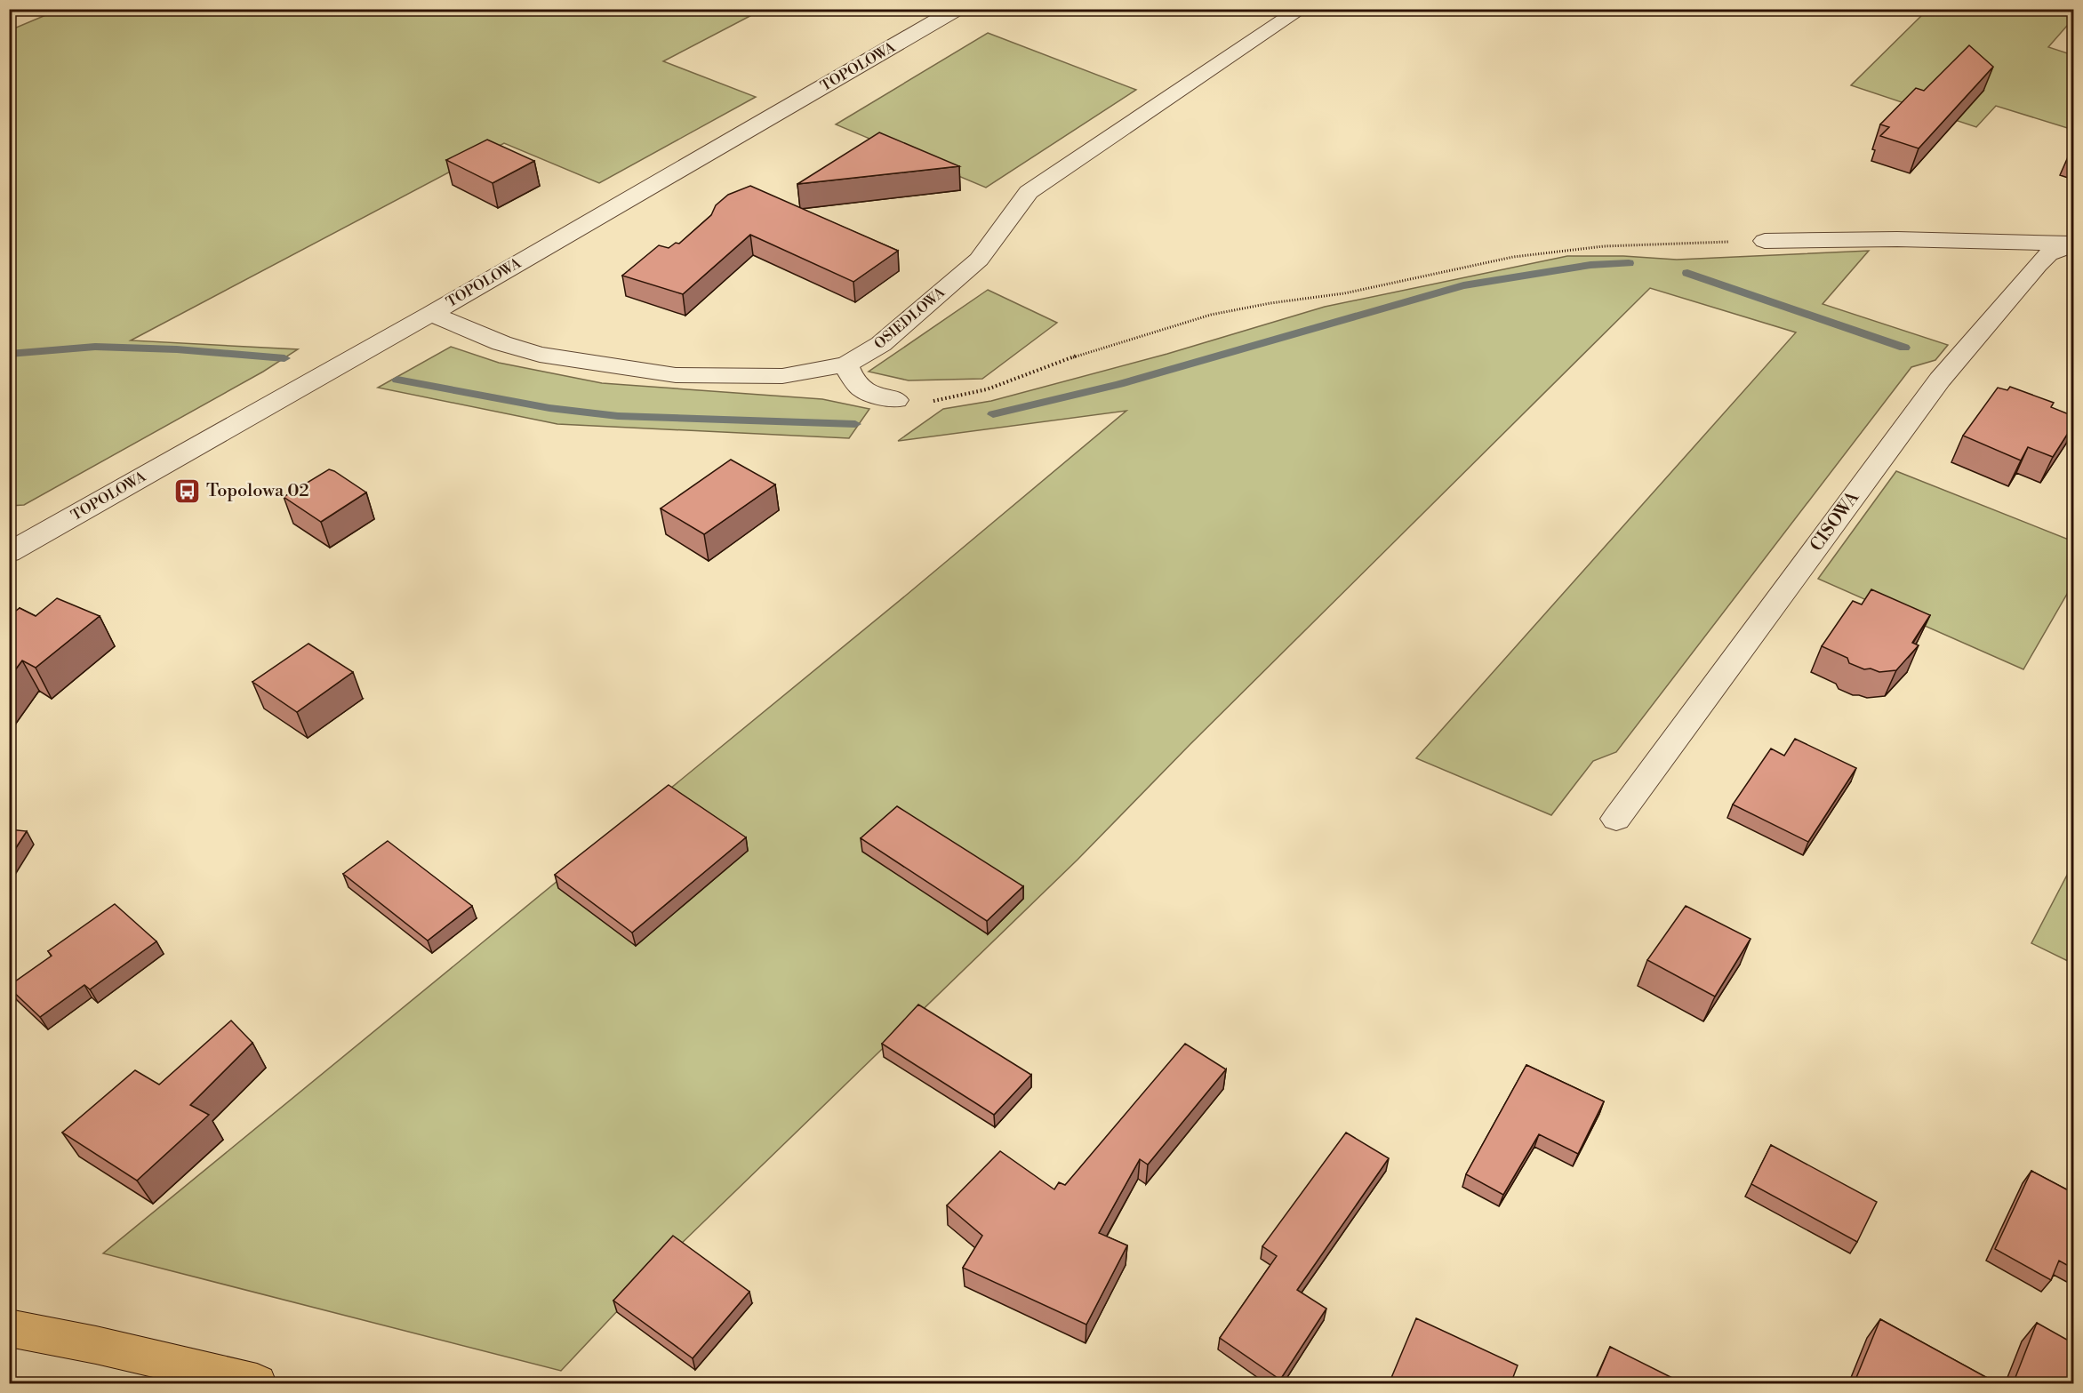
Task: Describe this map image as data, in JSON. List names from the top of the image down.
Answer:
{
  "streets": {
    "street": ["TOPOLOWA", "OSIEDLOWA", "CISOWA"]
  },
  "crossings": [
    ["TOPOLOWA", "OSIEDLOWA"]
  ],
  "places": {
    "bus stop": ["Topolowa 02"]
  }
}
